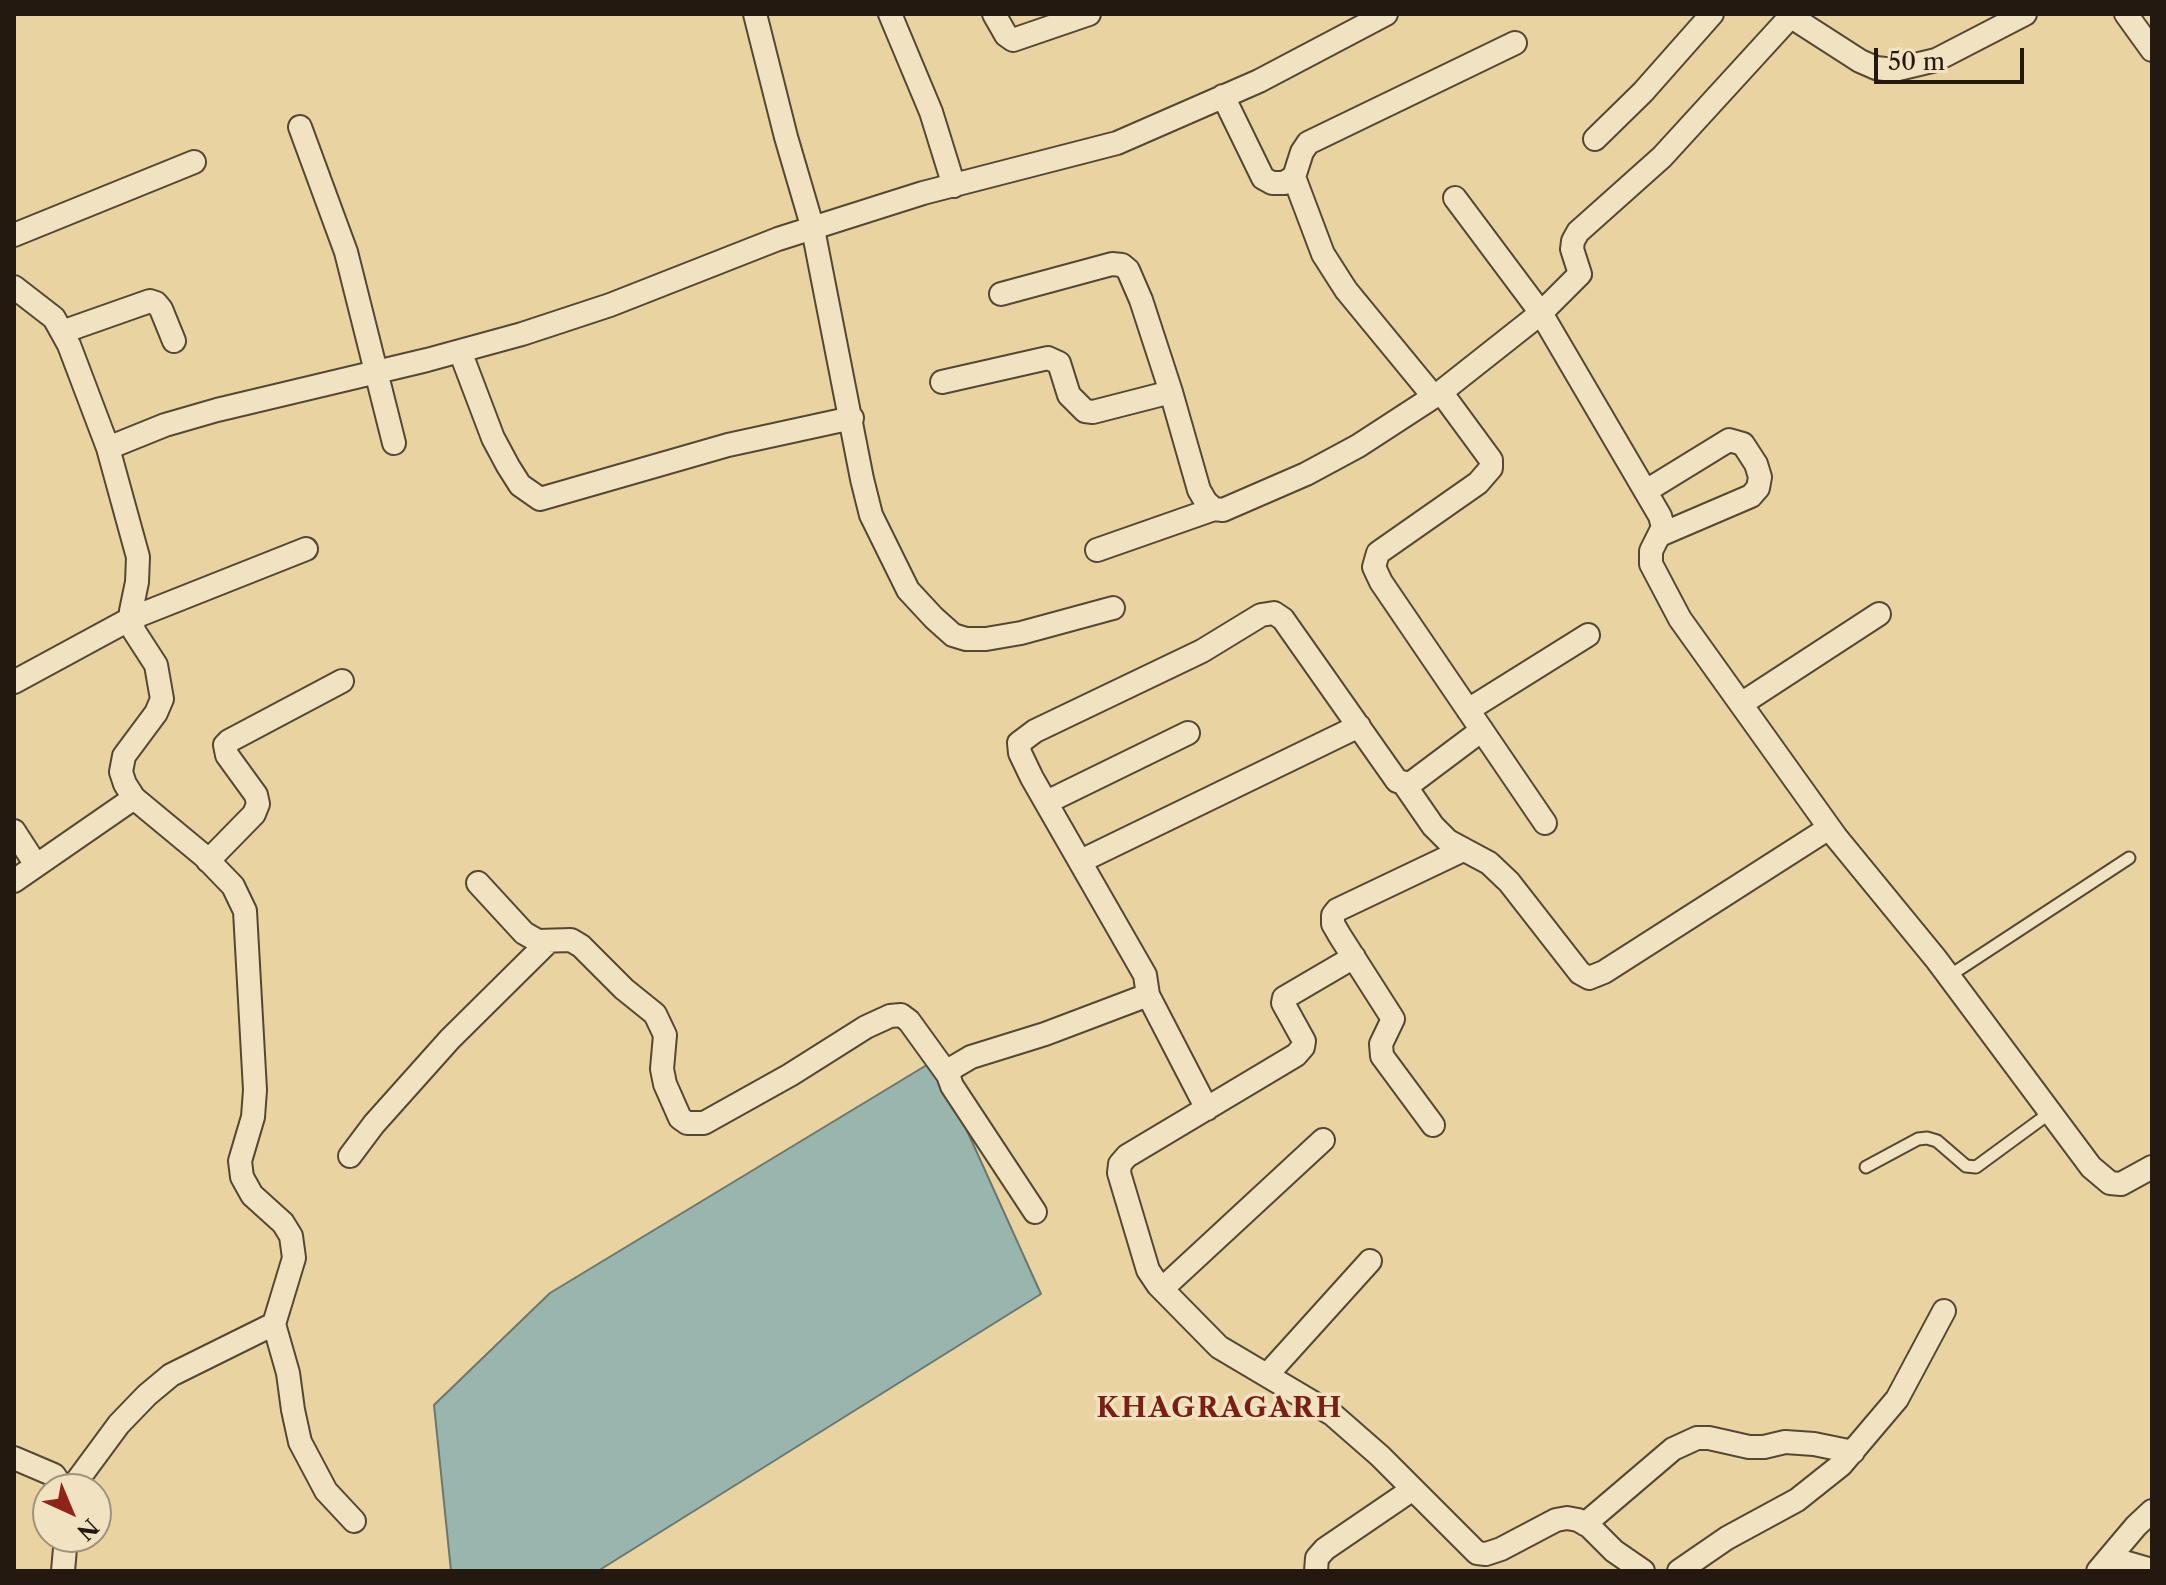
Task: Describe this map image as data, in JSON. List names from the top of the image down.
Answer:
{
  "districts": ["KHAGRAGARH"],
  "scale_bar": "50 m",
  "north": "bottom right"
}
